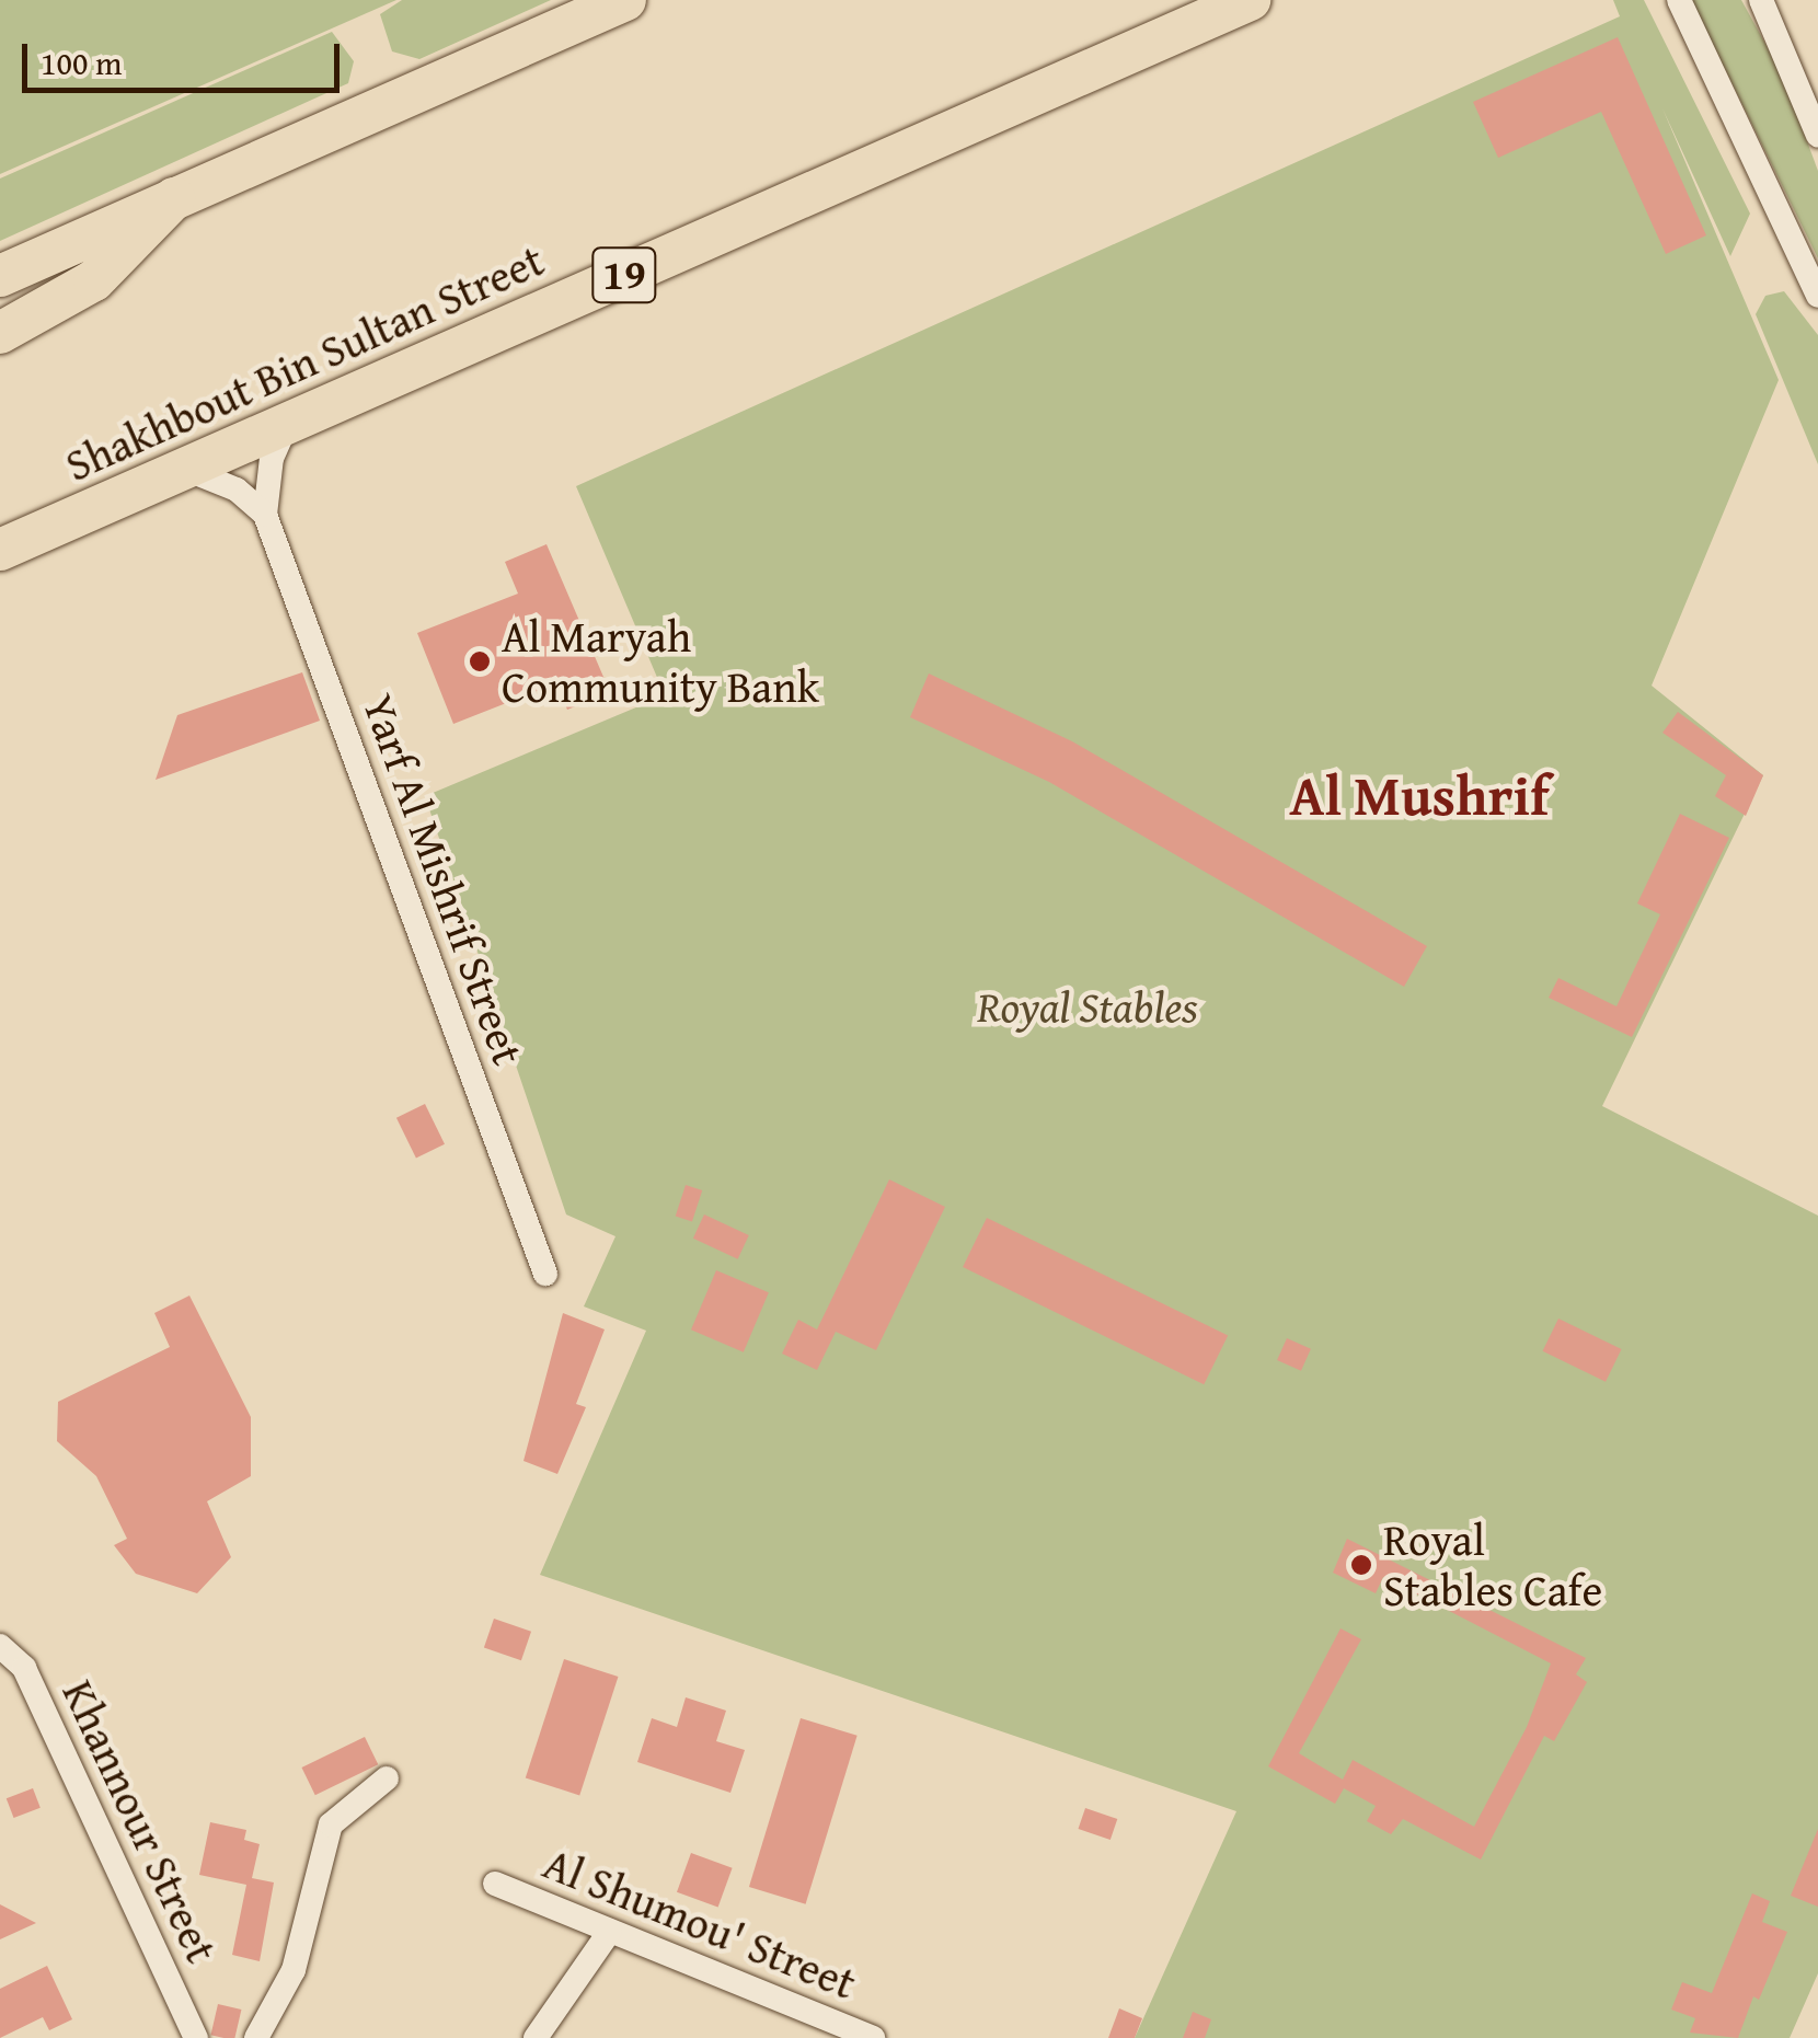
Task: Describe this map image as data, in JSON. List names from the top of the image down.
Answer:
{
  "streets": {
    "main road": ["19", "Shakhbout Bin Sultan Street"],
    "street": ["Yarf Al Mishrif Street", "Khannour Street", "Al Shumou' Street"]
  },
  "crossings": [
    ["Shakhbout Bin Sultan Street", "Yarf Al Mishrif Street"]
  ],
  "districts": ["Al Mushrif"],
  "parks": ["Royal Stables"],
  "places": ["Al Maryah Community Bank", "Royal Stables Cafe"],
  "scale_bar": "100 m"
}
